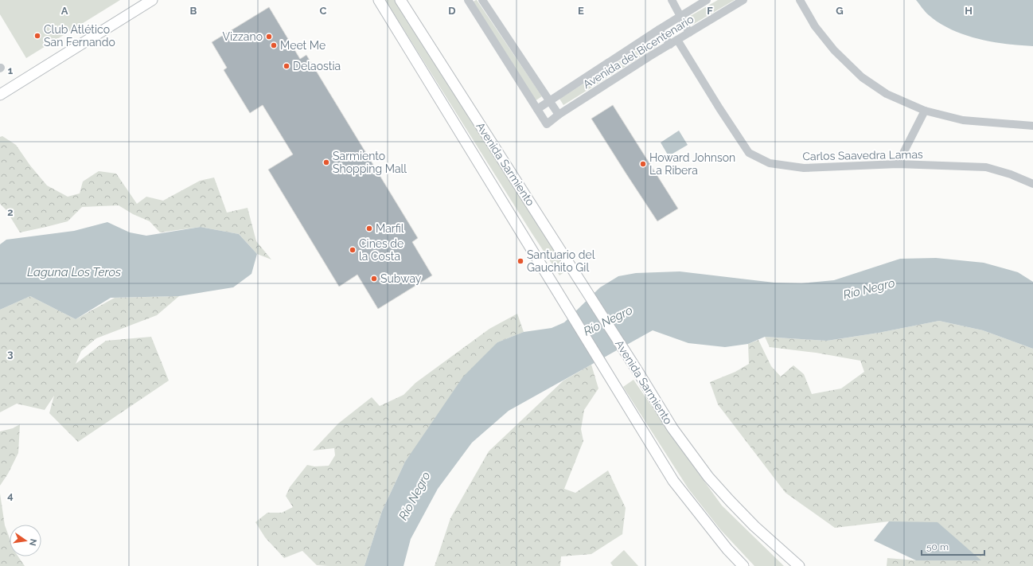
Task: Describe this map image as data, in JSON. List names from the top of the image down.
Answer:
{
  "streets": {
    "main road": ["Avenida Sarmiento"],
    "street": ["Avenida del Bicentenario", "Carlos Saavedra Lamas"]
  },
  "crossings": [
    ["Avenida del Bicentenario", "Carlos Saavedra Lamas"]
  ],
  "water": ["Laguna Los Teros", "Río Negro"],
  "places": [
    "Club Atlético San Fernando",
    "Vizzano",
    "Meet Me",
    "Delaostia",
    "Sarmiento Shopping Mall",
    "Howard Johnson La Ribera",
    "Marfil",
    "Cines de la Costa",
    "Santuario del Gauchito Gil",
    "Subway"
  ],
  "scale_bar": "50 m",
  "north": "right",
  "grid": {
    "columns": [
      "A",
      "B",
      "C",
      "D",
      "E",
      "F",
      "G",
      "H"
    ],
    "rows": [
      "1",
      "2",
      "3",
      "4"
    ]
  }
}
